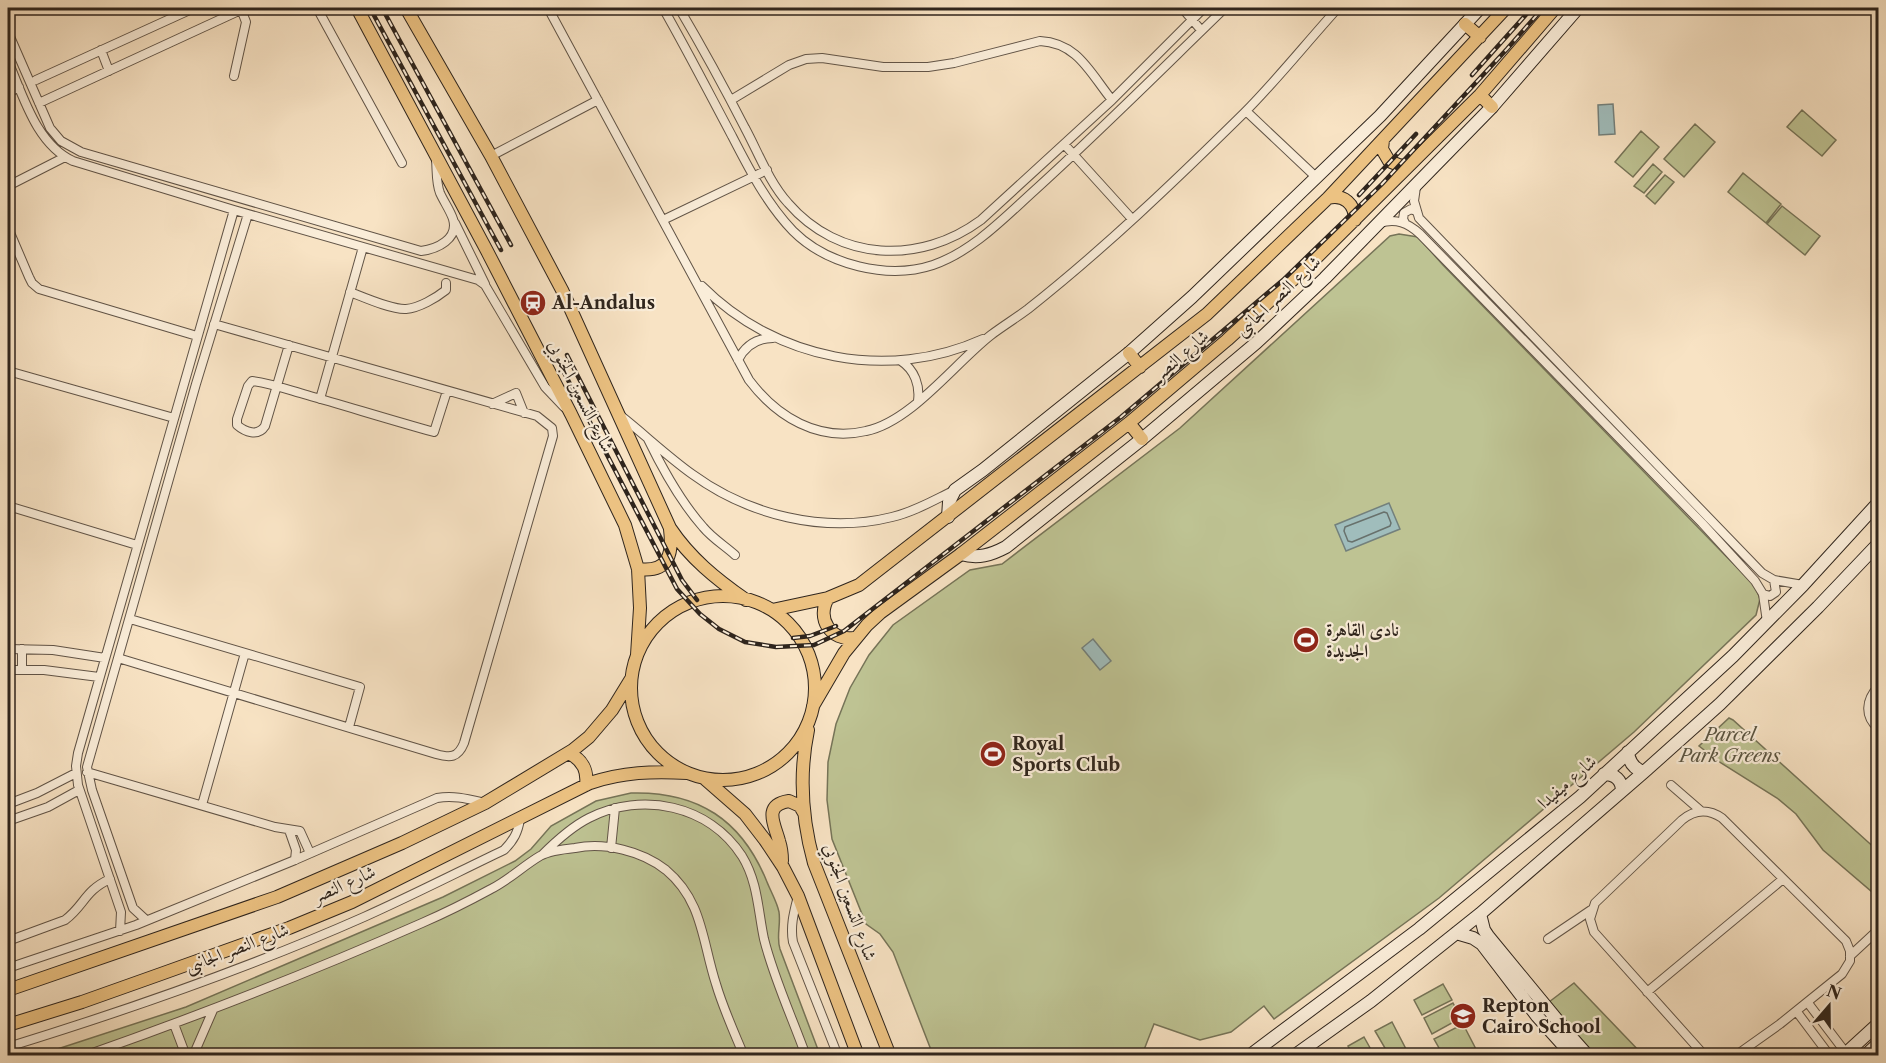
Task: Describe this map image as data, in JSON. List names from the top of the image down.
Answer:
{
  "streets": {
    "main road": ["شارع النصر", "شارع التسعين الجنوبي"],
    "street": ["شارع النصر الجانبى", "شارع ميفيدا"]
  },
  "crossings": [
    ["شارع النصر الجانبى", "شارع النصر"],
    ["شارع النصر", "شارع التسعين الجنوبي"]
  ],
  "parks": ["Parcel Park Greens"],
  "places": {
    "station": ["Al-Andalus"],
    "sports": ["نادى القاهرة الجديدة", "Royal Sports Club"],
    "school or university": ["Repton Cairo School"]
  },
  "north": "top"
}
